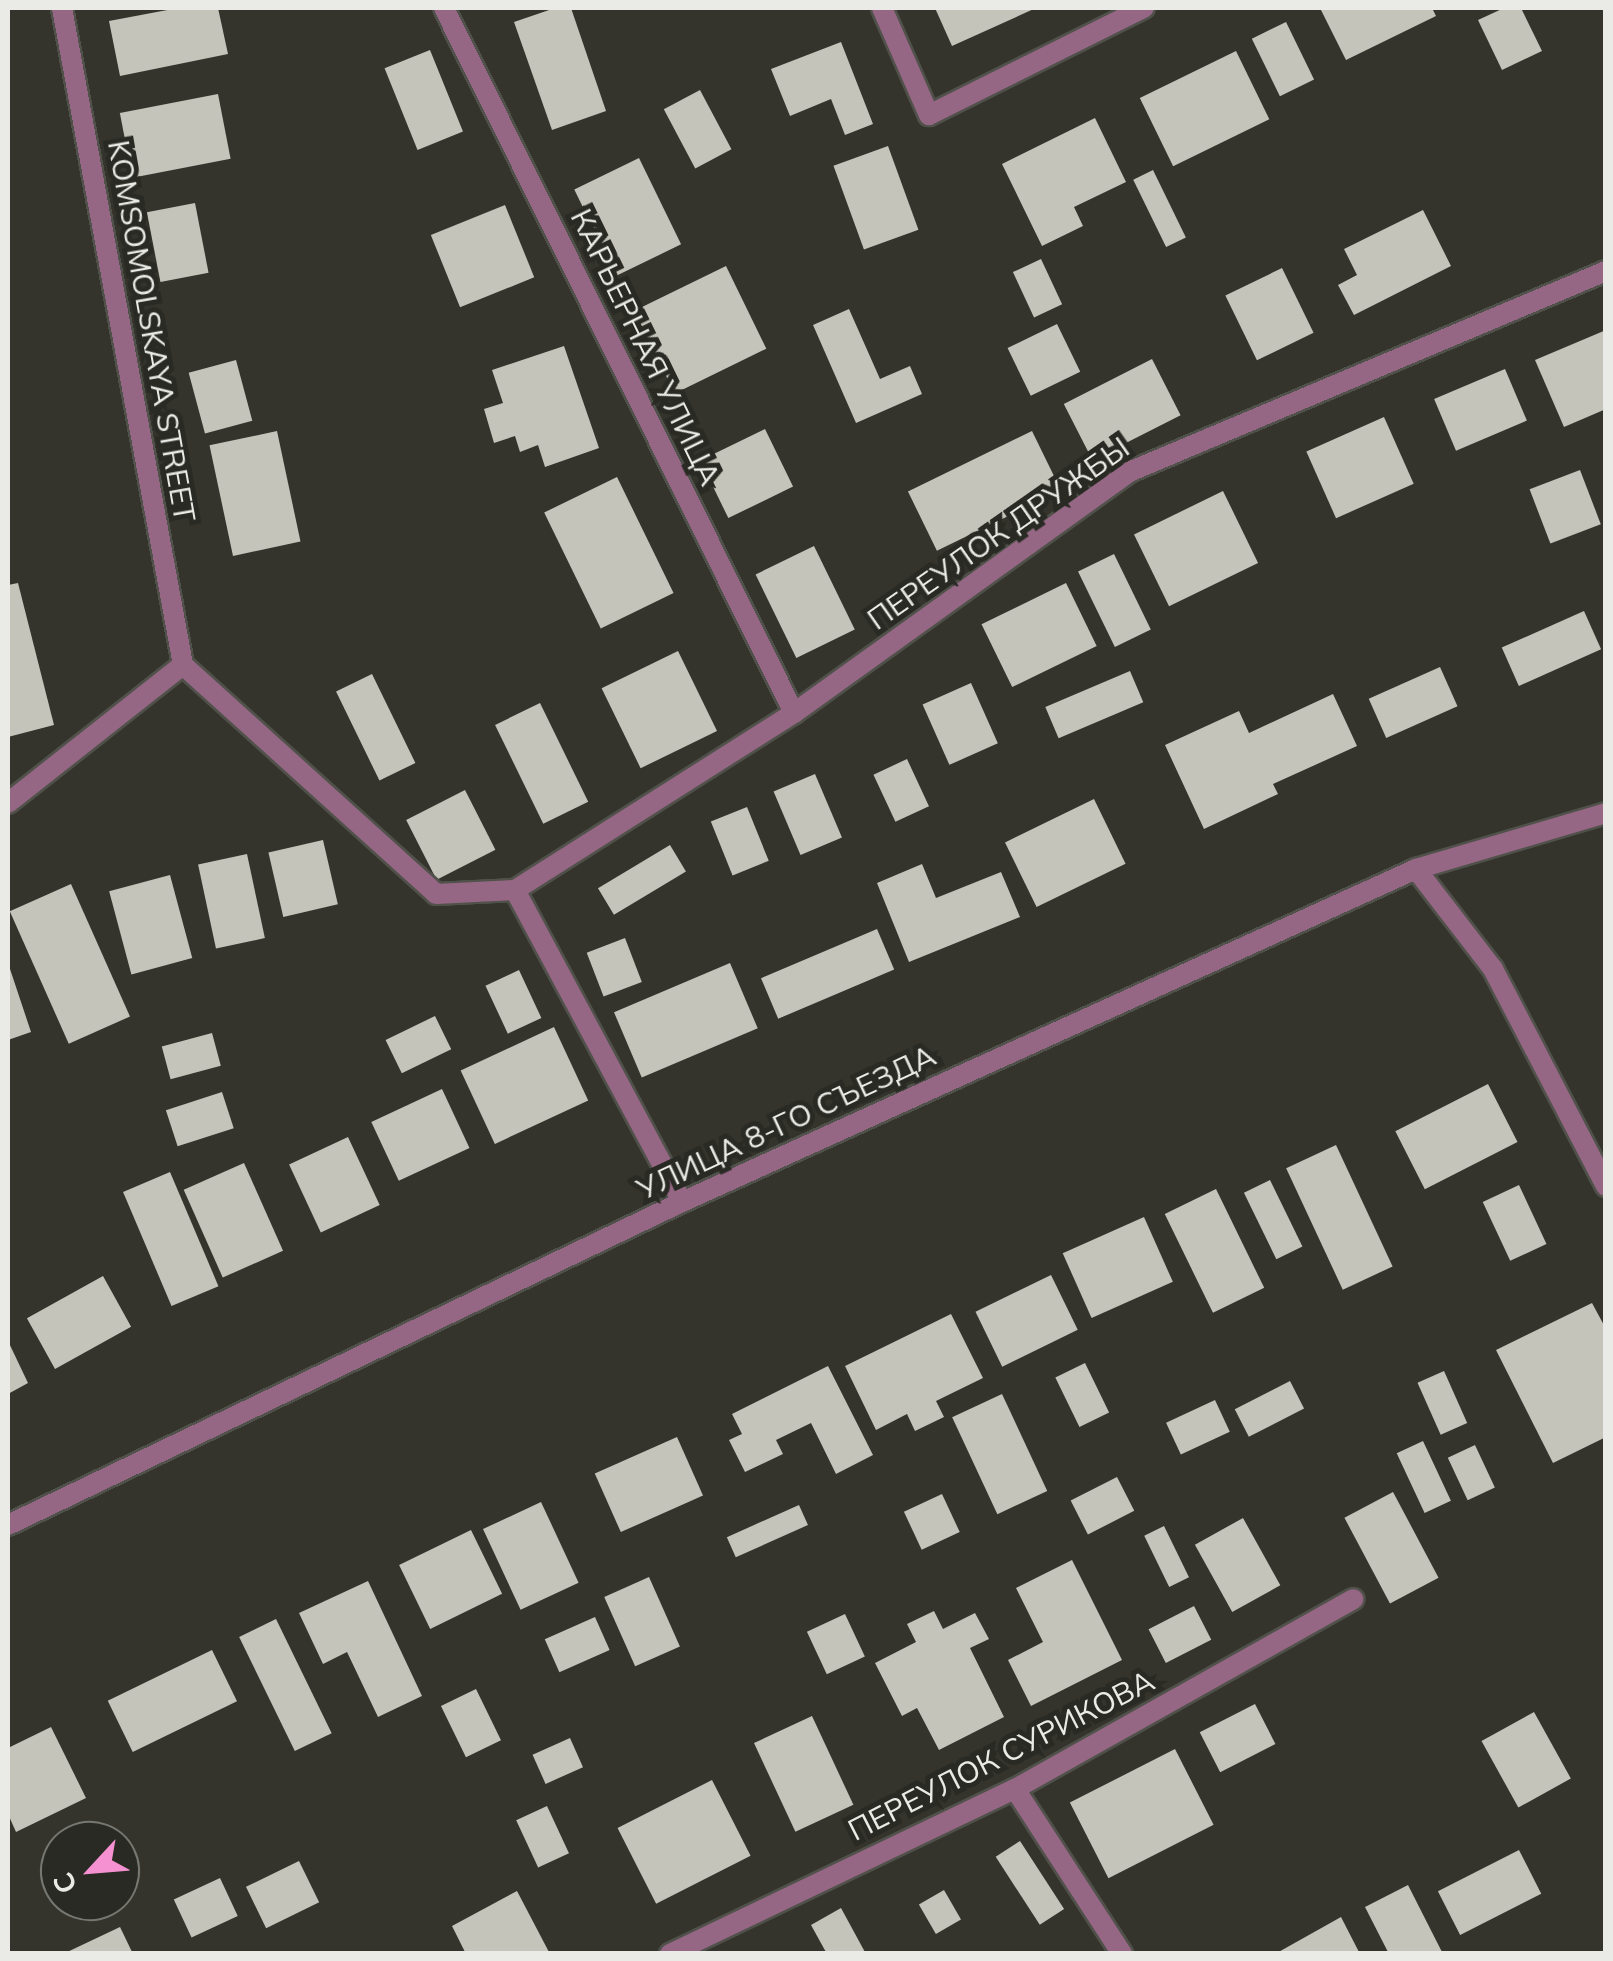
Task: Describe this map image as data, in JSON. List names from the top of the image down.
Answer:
{
  "streets": {
    "street": [
      "KOMSOMOLSKAYA STREET",
      "КАРЬЕРНАЯ УЛИЦА",
      "ПЕРЕУЛОК ДРУЖБЫ",
      "УЛИЦА 8-ГО СЪЕЗДА",
      "ПЕРЕУЛОК СУРИКОВА"
    ]
  },
  "crossings": [
    ["КАРЬЕРНАЯ УЛИЦА", "ПЕРЕУЛОК ДРУЖБЫ"]
  ],
  "north": "bottom left"
}
